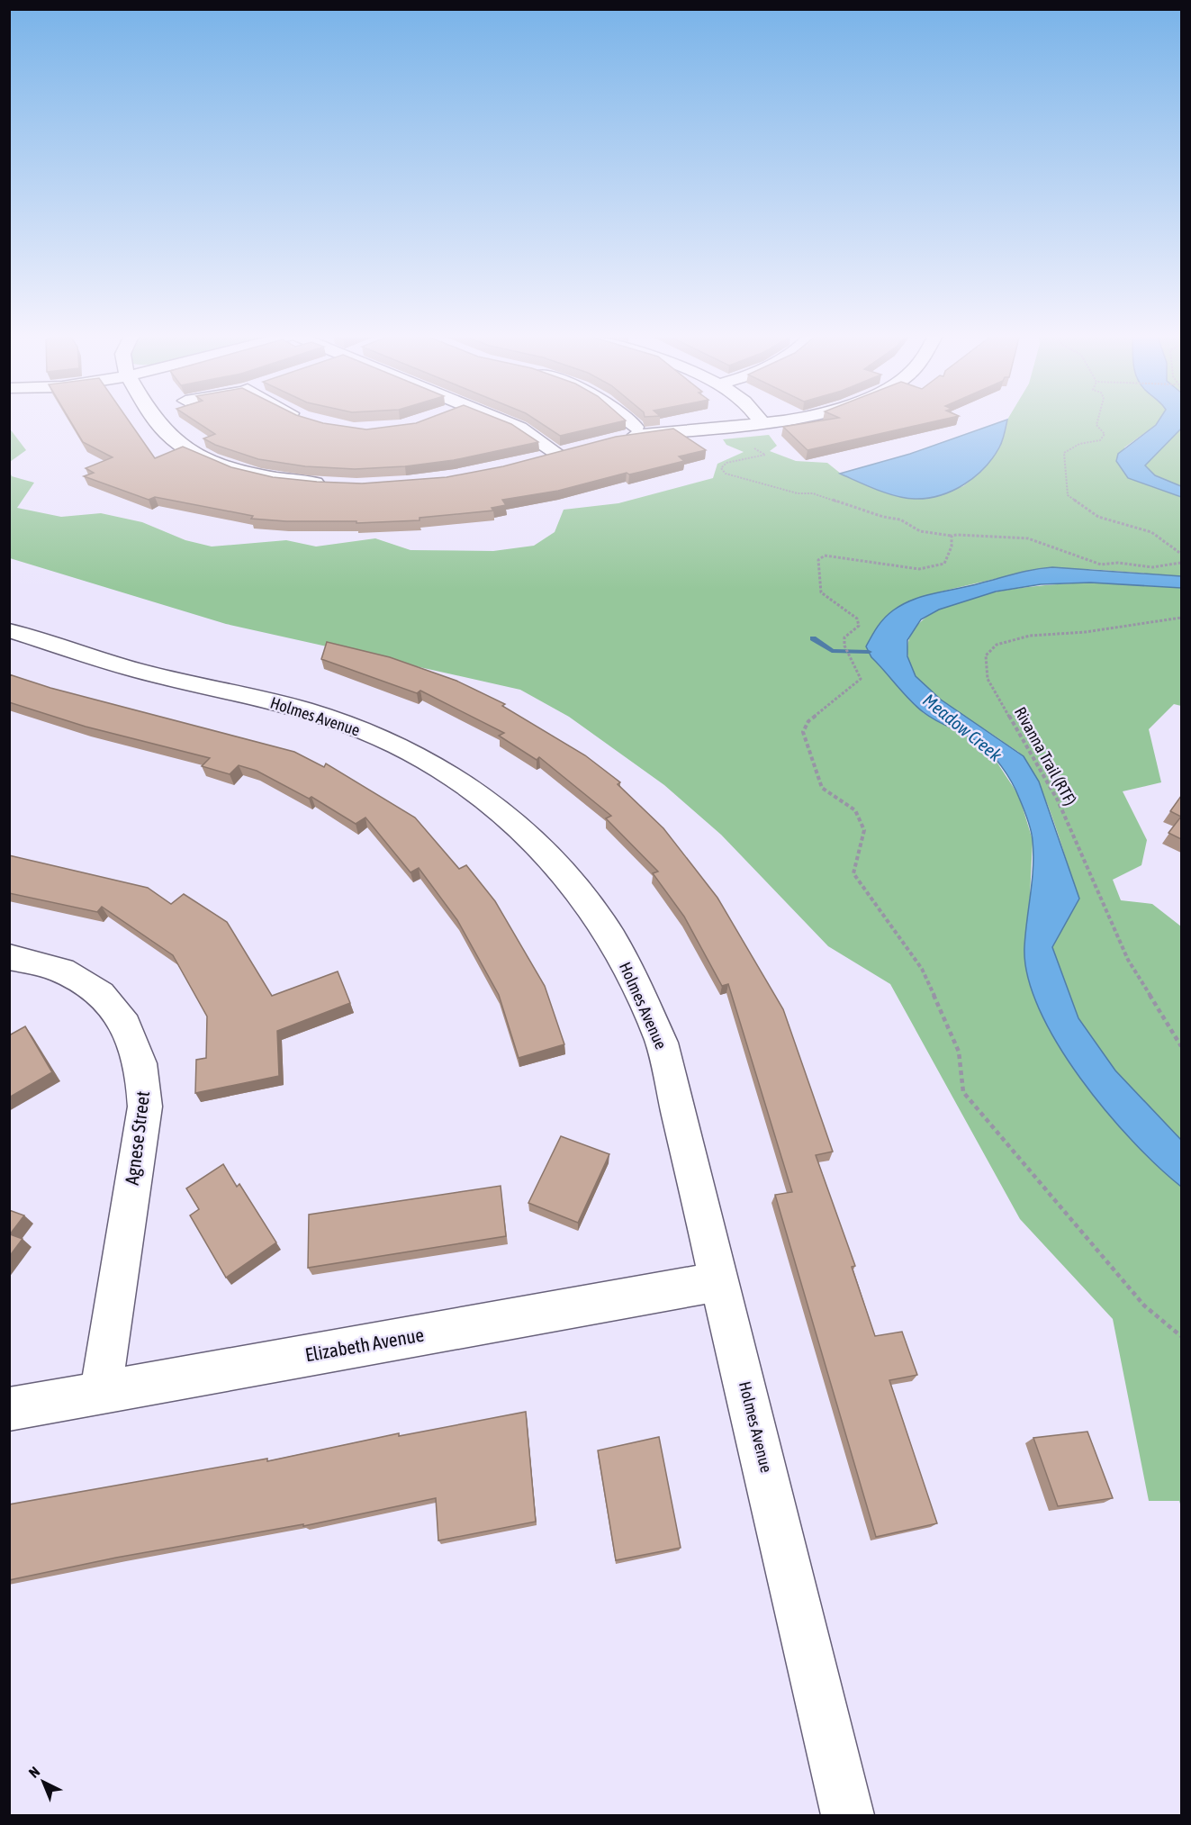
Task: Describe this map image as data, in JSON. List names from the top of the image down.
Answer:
{
  "streets": {
    "street": ["Holmes Avenue", "Agnese Street", "Elizabeth Avenue"],
    "path": ["Rivanna Trail (RTF)"]
  },
  "crossings": [
    ["Holmes Avenue", "Elizabeth Avenue"],
    ["Agnese Street", "Elizabeth Avenue"]
  ],
  "water": ["Meadow Creek"],
  "north": "top left"
}
